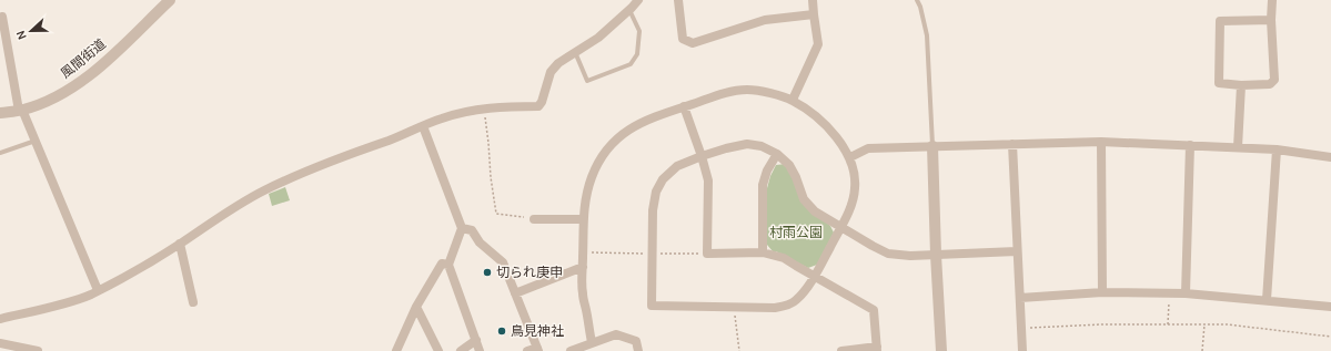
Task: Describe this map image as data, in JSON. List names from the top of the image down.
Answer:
{
  "streets": {
    "street": ["風間街道"]
  },
  "parks": ["村雨公園"],
  "places": ["切られ庚申", "鳥見神社"],
  "north": "left"
}
